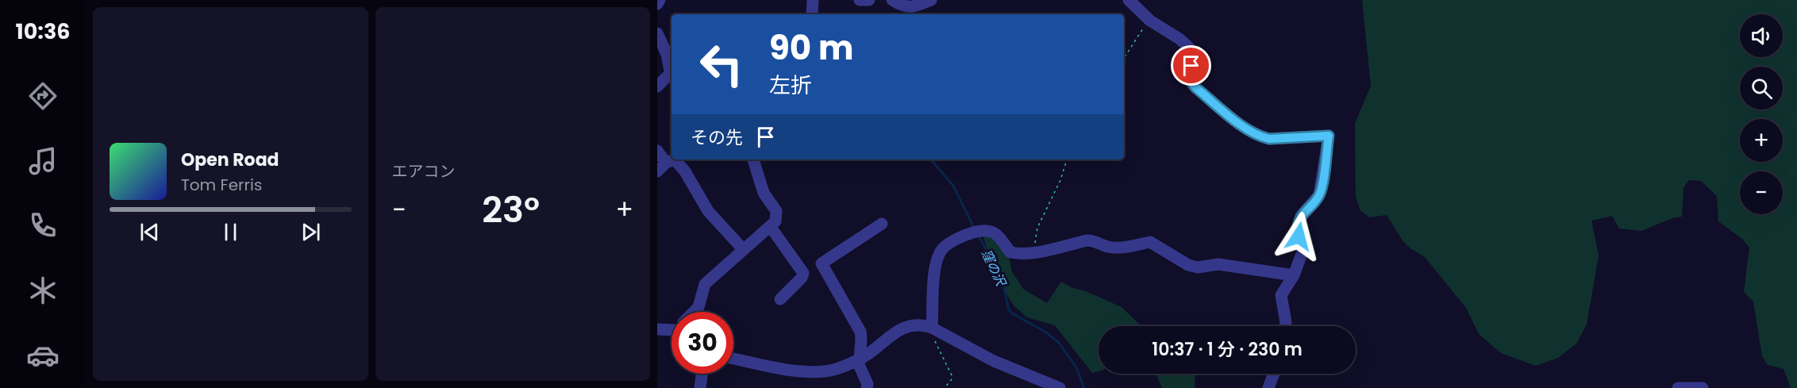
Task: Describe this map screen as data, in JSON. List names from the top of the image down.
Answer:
{
  "water": ["窪の沢"],
  "page": {
    "tabs": "10:36",
    "tile": "エアコン",
    "map_buttons": ["+", "−"],
    "turn": ["90 m", "左折"],
    "then": "その先",
    "song": ["Open Road", "Tom Ferris"],
    "heat": ["−", "23°", "+"],
    "limit": "30",
    "trip": "10:37 · 1 分 · 230 m"
  }
}
